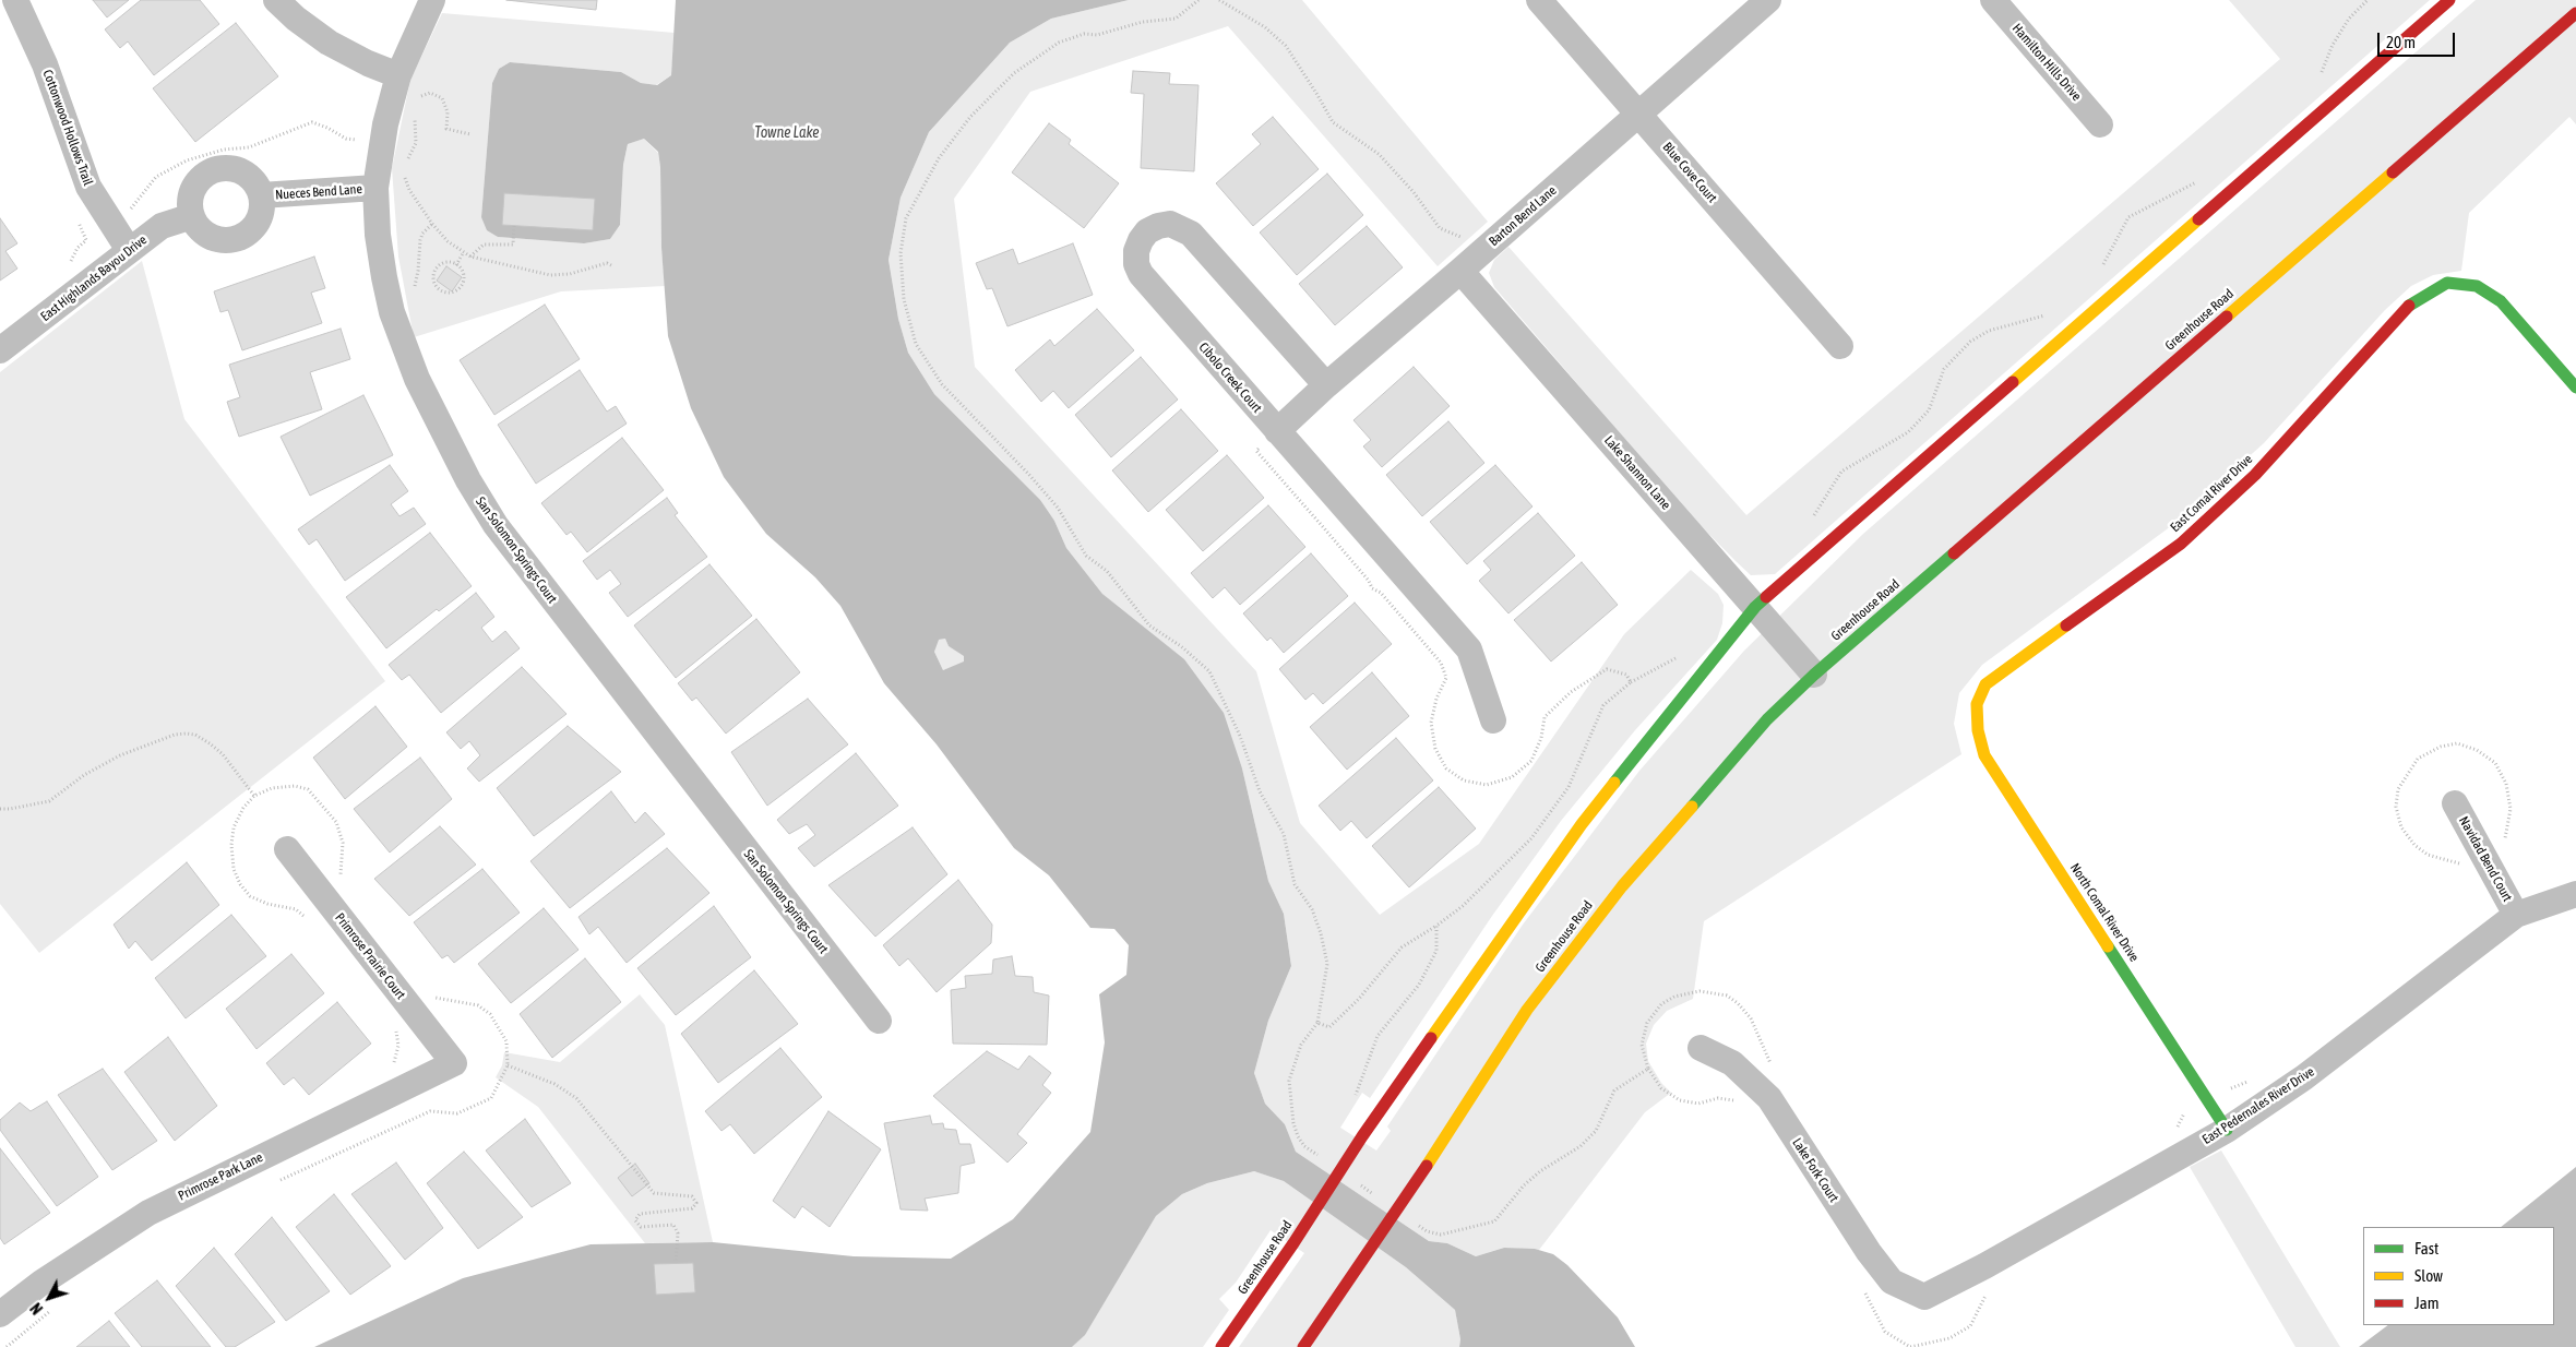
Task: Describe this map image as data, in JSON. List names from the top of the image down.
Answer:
{
  "streets": {
    "main road": ["Greenhouse Road", "East Comal River Drive", "North Comal River Drive"],
    "street": [
      "Hamilton Hills Drive",
      "Cottonwood Hollows Trail",
      "Blue Cove Court",
      "Nueces Bend Lane",
      "Barton Bend Lane",
      "East Highlands Bayou Drive",
      "Cibolo Creek Court",
      "Lake Shannon Lane",
      "San Solomon Springs Court",
      "Navidad Bend Court",
      "Primrose Prairie Court",
      "East Pedernales River Drive",
      "Lake Fork Court",
      "Primrose Park Lane"
    ]
  },
  "crossings": [
    ["Cottonwood Hollows Trail", "East Highlands Bayou Drive"],
    ["Blue Cove Court", "Barton Bend Lane"],
    ["Nueces Bend Lane", "East Highlands Bayou Drive"],
    ["Nueces Bend Lane", "San Solomon Springs Court"],
    ["Barton Bend Lane", "Cibolo Creek Court"],
    ["Barton Bend Lane", "Lake Shannon Lane"],
    ["Greenhouse Road", "Lake Shannon Lane"],
    ["East Comal River Drive", "North Comal River Drive"],
    ["Navidad Bend Court", "East Pedernales River Drive"],
    ["North Comal River Drive", "East Pedernales River Drive"],
    ["Primrose Prairie Court", "Primrose Park Lane"],
    ["East Pedernales River Drive", "Lake Fork Court"]
  ],
  "water": ["Towne Lake"],
  "legend": ["Fast", "Slow", "Jam"],
  "scale_bar": "20 m",
  "north": "bottom left"
}
